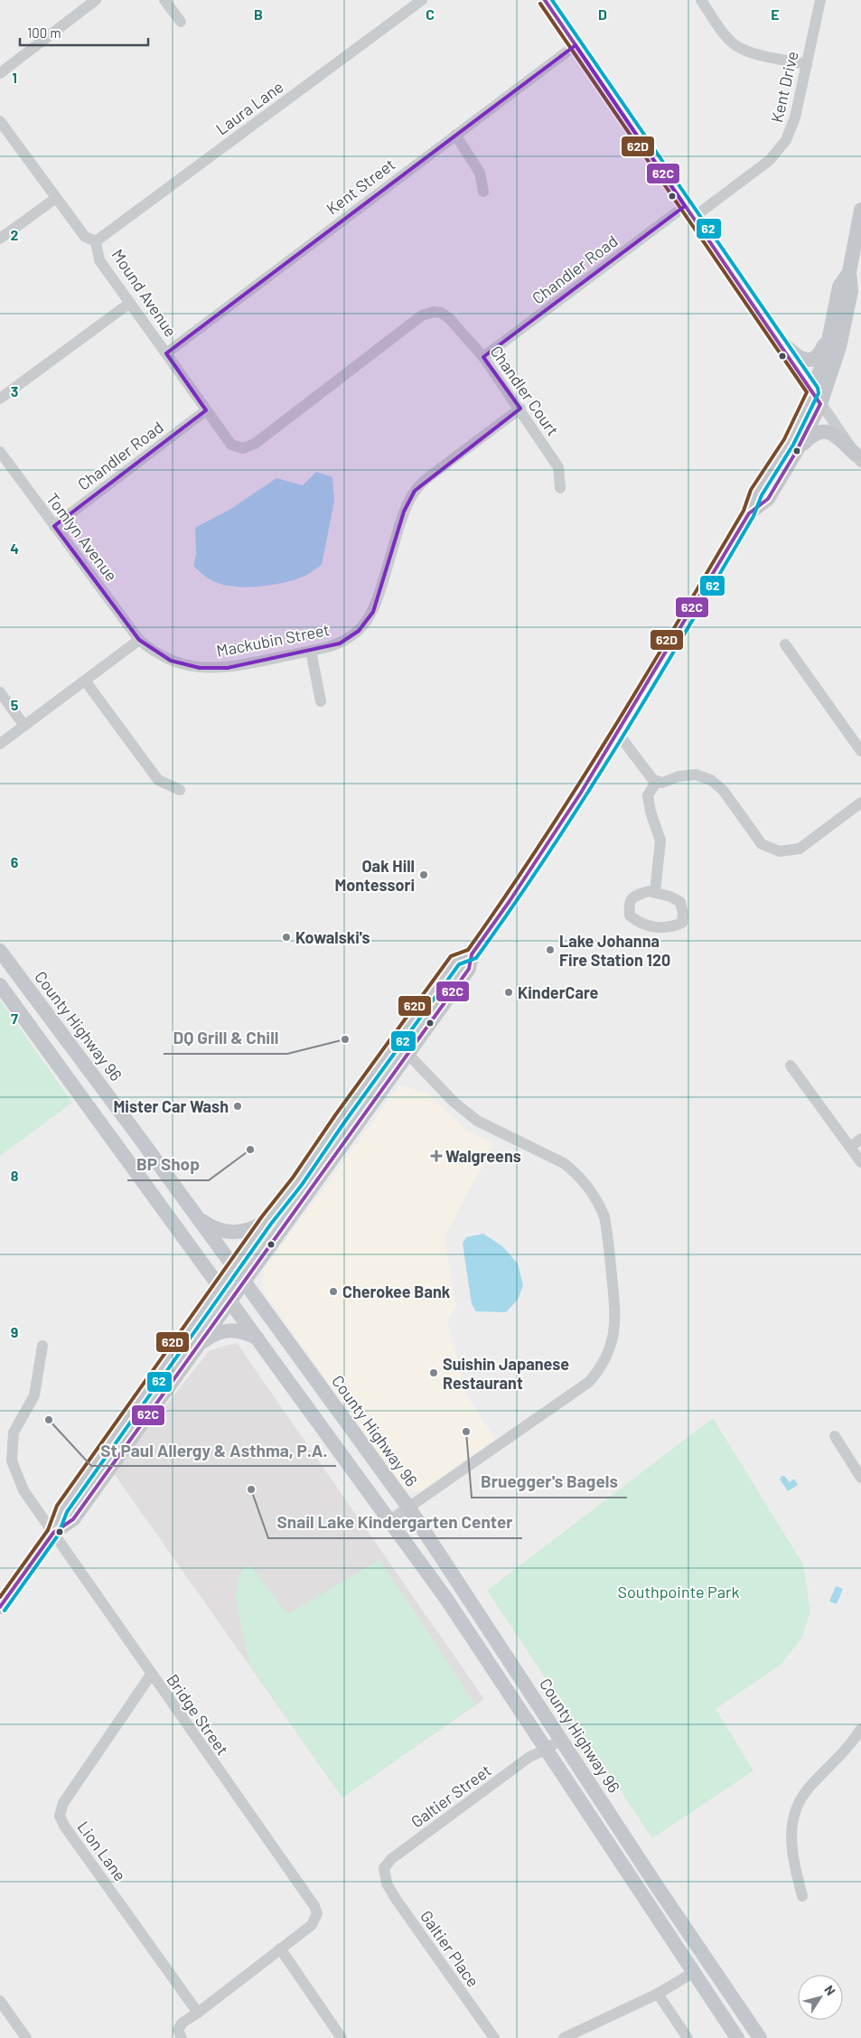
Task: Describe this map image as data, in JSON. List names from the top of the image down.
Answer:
{
  "streets": {
    "main road": ["County Highway 96"],
    "street": [
      "Kent Drive",
      "Laura Lane",
      "Kent Street",
      "Chandler Road",
      "Mound Avenue",
      "Chandler Court",
      "Tomlyn Avenue",
      "Mackubin Street",
      "Bridge Street",
      "Galtier Street",
      "Lion Lane",
      "Galtier Place"
    ]
  },
  "crossings": [
    ["Laura Lane", "Mound Avenue"],
    ["Kent Street", "Mound Avenue"],
    ["Chandler Road", "Mound Avenue"],
    ["Chandler Road", "Chandler Court"],
    ["Chandler Road", "Tomlyn Avenue"],
    ["Mound Avenue", "Chandler Court"],
    ["Chandler Court", "Mackubin Street"],
    ["Tomlyn Avenue", "Mackubin Street"],
    ["County Highway 96", "Galtier Street"],
    ["Bridge Street", "Lion Lane"],
    ["Galtier Street", "Galtier Place"]
  ],
  "parks": ["Southpointe Park"],
  "places": {
    "other": [
      "Oak Hill Montessori",
      "Kowalski's",
      "Lake Johanna Fire Station 120",
      "KinderCare",
      "DQ Grill & Chill",
      "Mister Car Wash",
      "BP Shop",
      "Cherokee Bank",
      "Suishin Japanese Restaurant",
      "St Paul Allergy & Asthma, P.A.",
      "Bruegger's Bagels",
      "Snail Lake Kindergarten Center"
    ],
    "health": ["Walgreens"]
  },
  "lines": ["transit line 62C", "transit line 62", "transit line 62D"],
  "scale_bar": "100 m",
  "north": "top right",
  "grid": {
    "columns": [
      "B",
      "C",
      "D",
      "E"
    ],
    "rows": [
      "1",
      "2",
      "3",
      "4",
      "5",
      "6",
      "7",
      "8",
      "9"
    ]
  }
}
